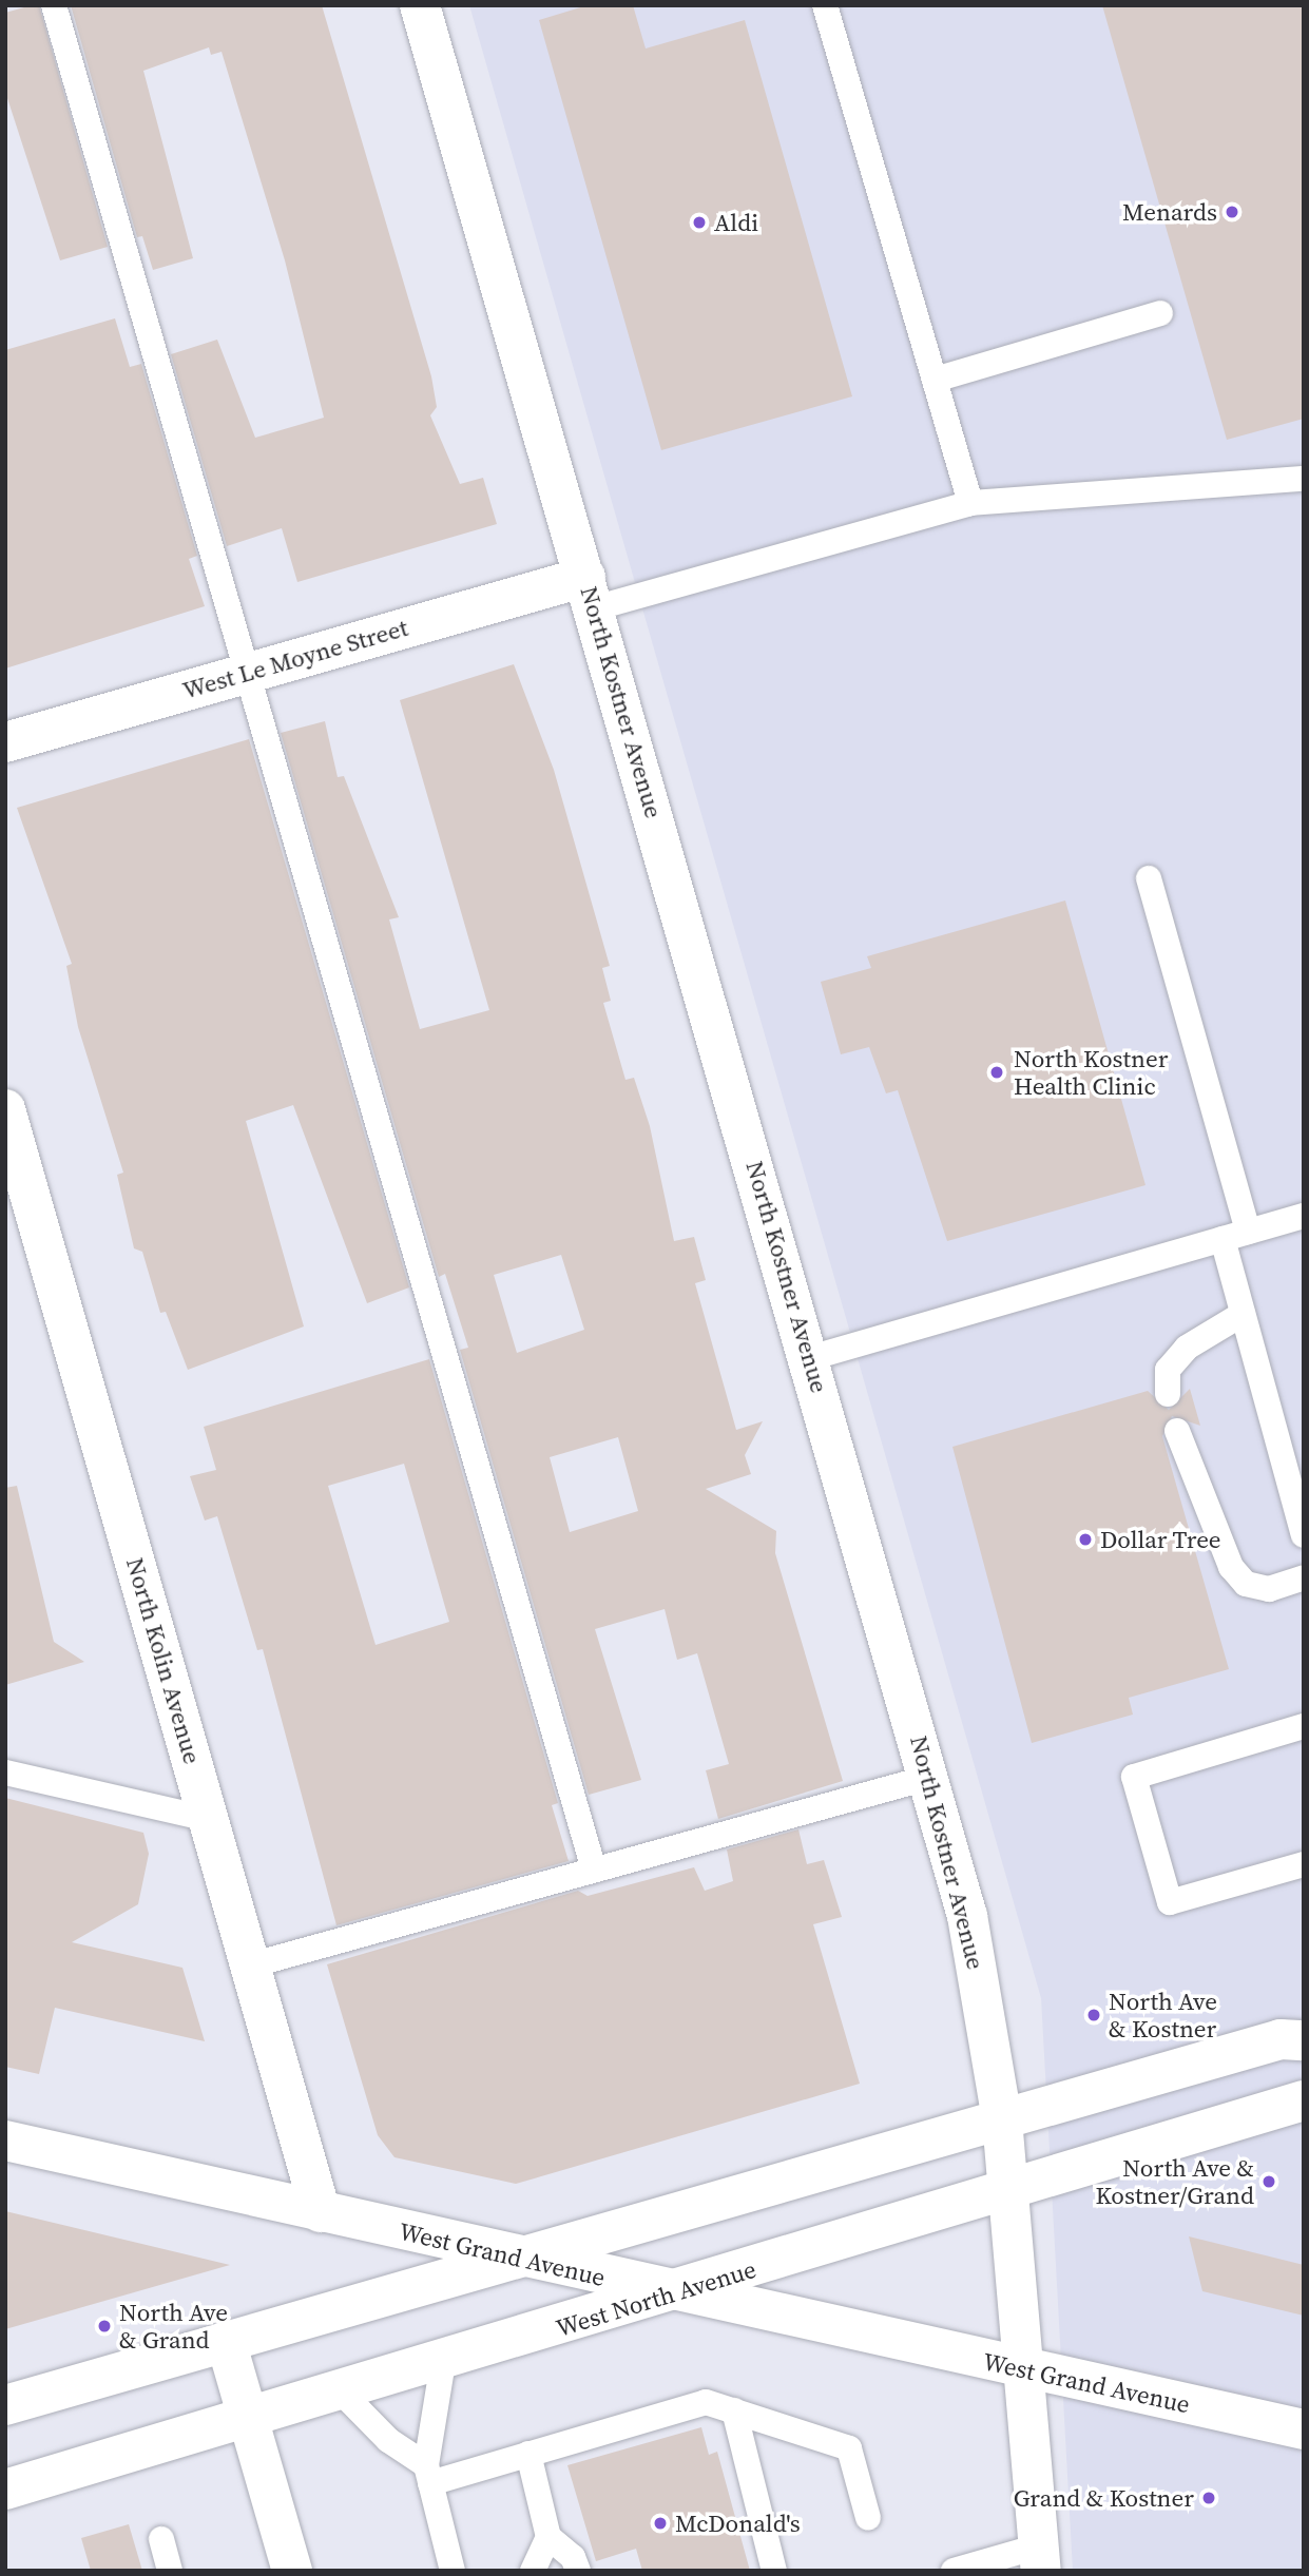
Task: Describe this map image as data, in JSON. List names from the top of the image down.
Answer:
{
  "streets": {
    "street": [
      "West Le Moyne Street",
      "North Kostner Avenue",
      "North Kolin Avenue",
      "West Grand Avenue",
      "West North Avenue"
    ]
  },
  "crossings": [
    ["West Le Moyne Street", "North Kostner Avenue"],
    ["North Kostner Avenue", "West Grand Avenue"],
    ["North Kostner Avenue", "West North Avenue"],
    ["North Kolin Avenue", "West Grand Avenue"],
    ["West Grand Avenue", "West North Avenue"]
  ],
  "places": [
    "Menards",
    "Aldi",
    "North Kostner Health Clinic",
    "Dollar Tree",
    "North Ave & Kostner",
    "North Ave & Kostner/Grand",
    "North Ave & Grand",
    "Grand & Kostner",
    "McDonald's"
  ]
}
